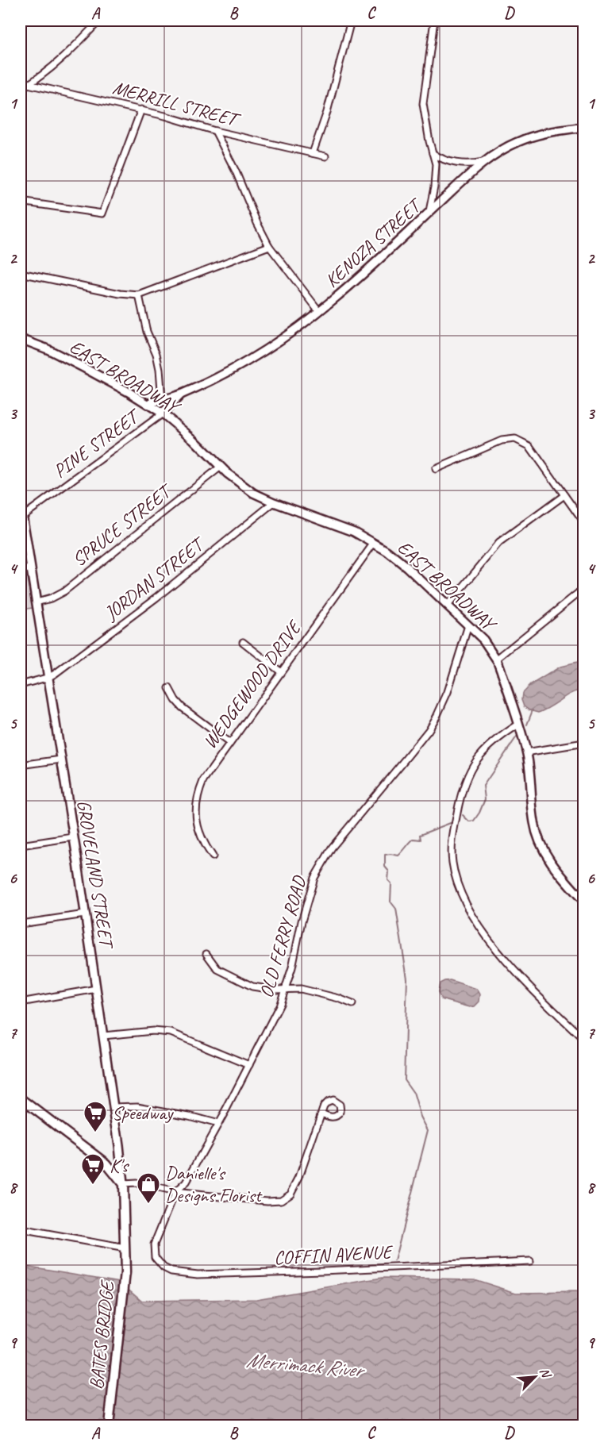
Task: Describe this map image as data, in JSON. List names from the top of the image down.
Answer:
{
  "streets": {
    "main road": ["GROVELAND STREET", "BATES BRIDGE"],
    "street": [
      "MERRILL STREET",
      "KENOZA STREET",
      "EAST BROADWAY",
      "PINE STREET",
      "SPRUCE STREET",
      "JORDAN STREET",
      "WEDGEWOOD DRIVE",
      "OLD FERRY ROAD",
      "COFFIN AVENUE"
    ]
  },
  "crossings": [
    ["KENOZA STREET", "EAST BROADWAY"],
    ["KENOZA STREET", "PINE STREET"],
    ["EAST BROADWAY", "PINE STREET"],
    ["EAST BROADWAY", "SPRUCE STREET"],
    ["EAST BROADWAY", "JORDAN STREET"],
    ["EAST BROADWAY", "WEDGEWOOD DRIVE"],
    ["EAST BROADWAY", "OLD FERRY ROAD"],
    ["PINE STREET", "GROVELAND STREET"],
    ["SPRUCE STREET", "GROVELAND STREET"],
    ["JORDAN STREET", "GROVELAND STREET"],
    ["GROVELAND STREET", "BATES BRIDGE"],
    ["OLD FERRY ROAD", "COFFIN AVENUE"]
  ],
  "water": ["Merrimack River"],
  "places": {
    "supermarket": ["Speedway", "K's"],
    "shop": ["Danielle's Designs Florist"]
  },
  "north": "top right",
  "grid": {
    "columns": [
      "A",
      "B",
      "C",
      "D"
    ],
    "rows": [
      "1",
      "2",
      "3",
      "4",
      "5",
      "6",
      "7",
      "8",
      "9"
    ]
  }
}
